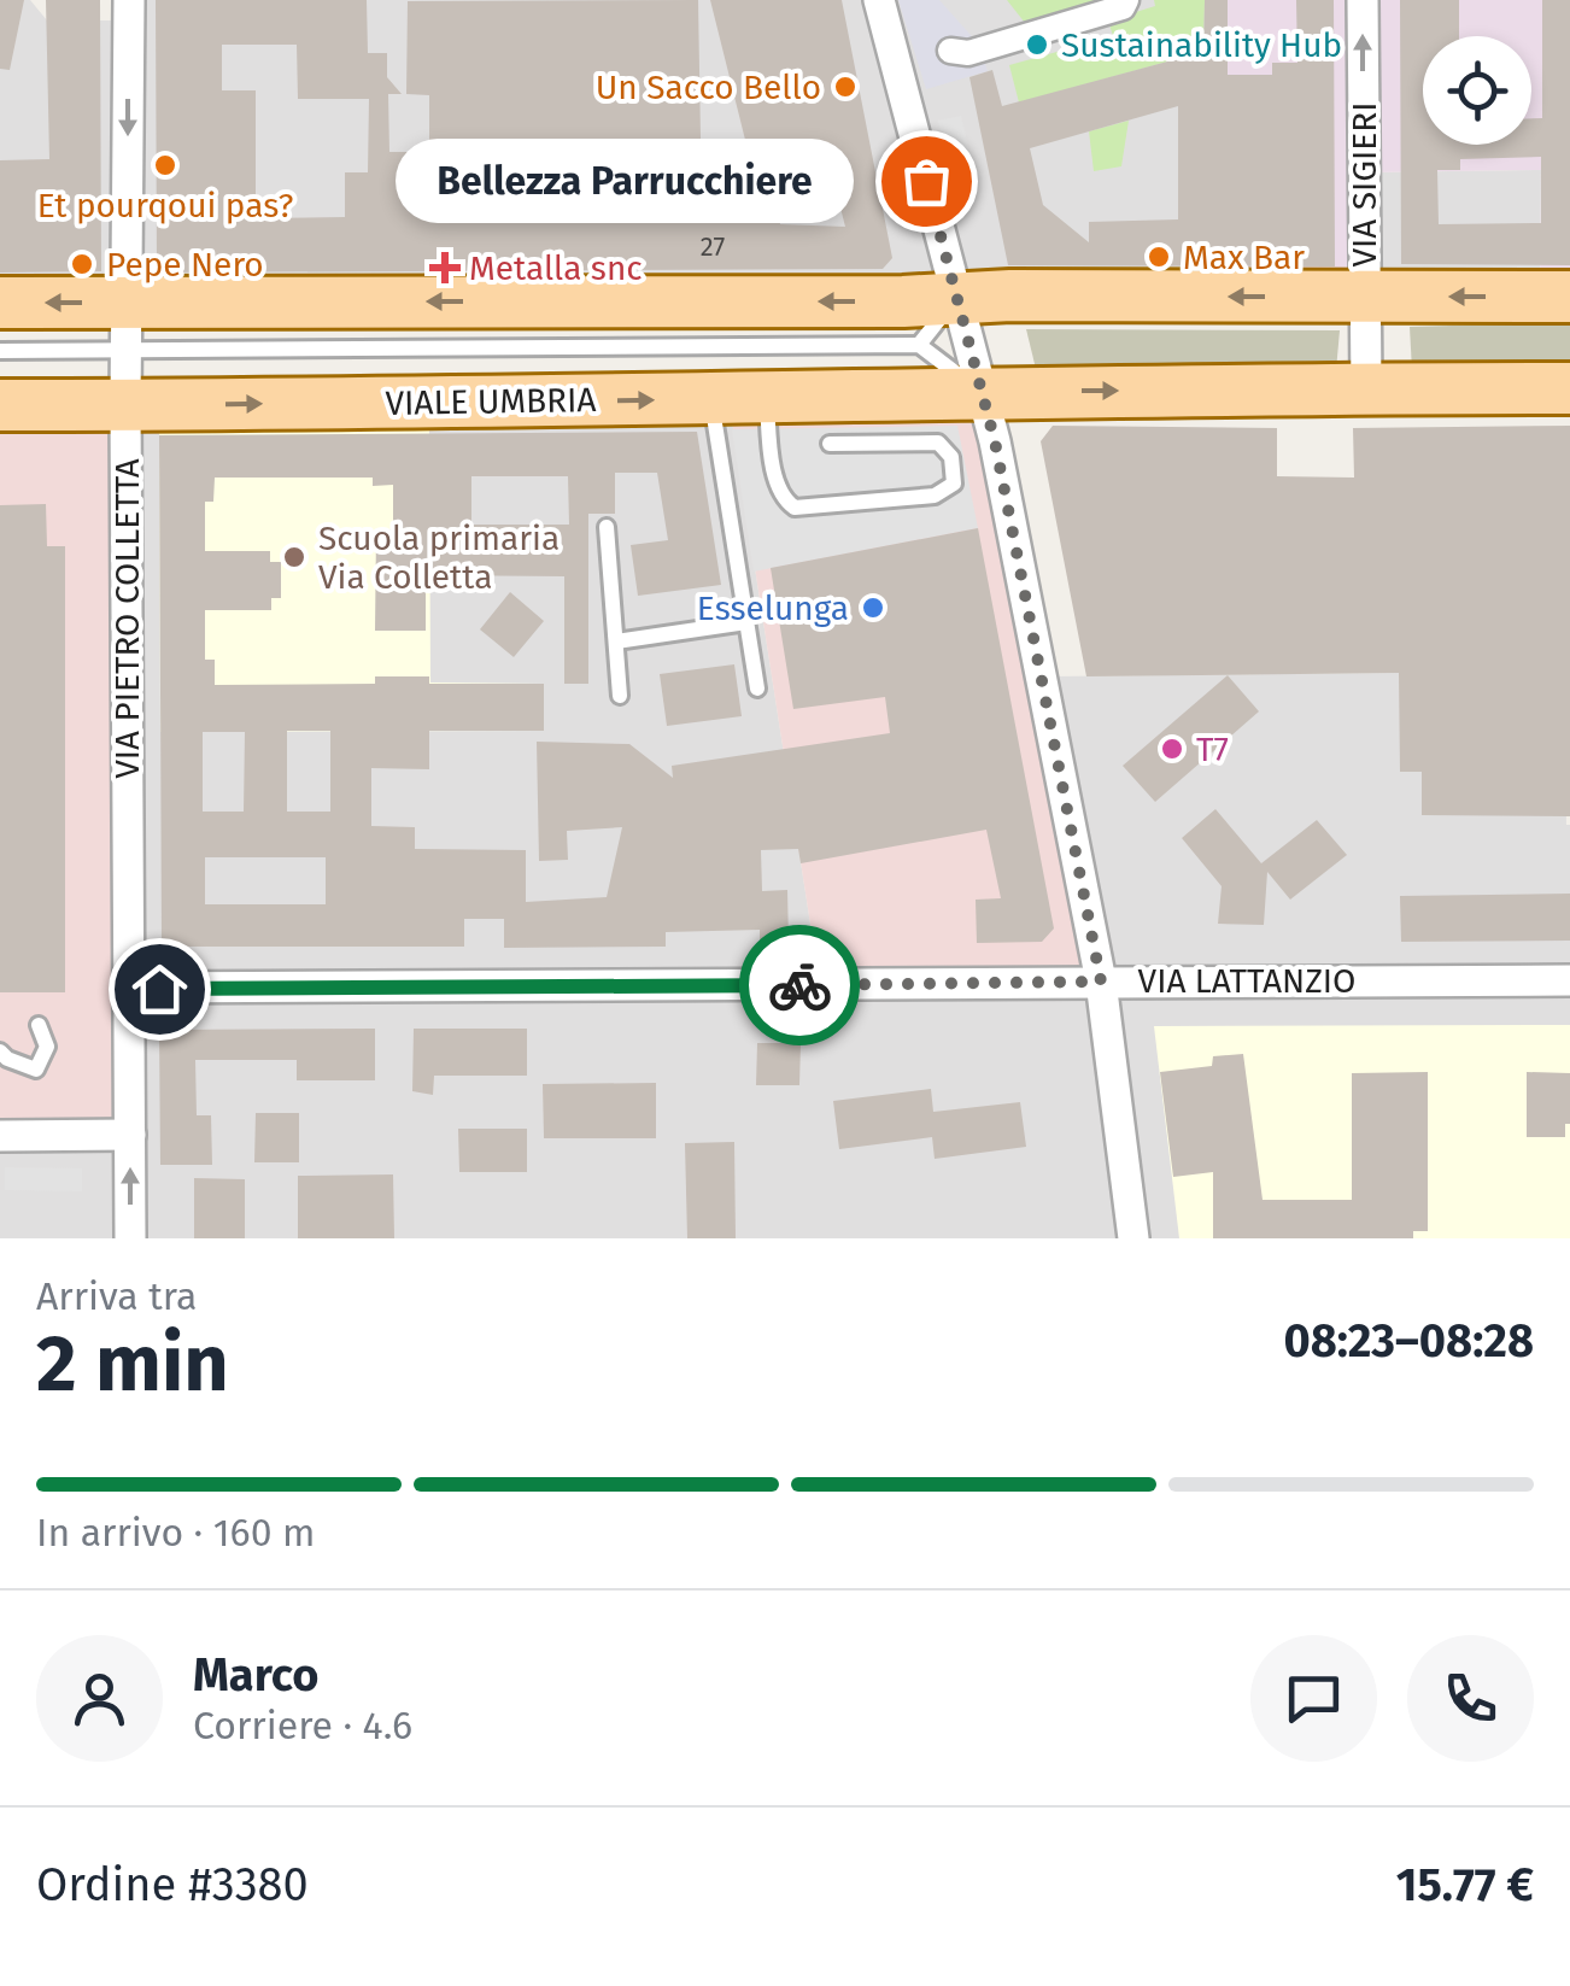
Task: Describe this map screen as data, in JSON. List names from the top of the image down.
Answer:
{
  "streets": {
    "main road": ["VIALE UMBRIA"],
    "street": ["VIA SIGIERI", "VIA PIETRO COLLETTA", "VIA LATTANZIO"]
  },
  "crossings": [
    ["VIA SIGIERI", "VIALE UMBRIA"],
    ["VIALE UMBRIA", "VIA PIETRO COLLETTA"],
    ["VIA PIETRO COLLETTA", "VIA LATTANZIO"]
  ],
  "one_way": ["VIA SIGIERI"],
  "places": {
    "other": [
      "Sustainability Hub",
      "Un Sacco Bello",
      "Et pourqoui pas?",
      "Bellezza Parrucchiere",
      "Max Bar",
      "Pepe Nero",
      "Scuola primaria Via Colletta",
      "Esselunga",
      "T7"
    ],
    "health": ["Metalla snc"]
  },
  "house_numbers": ["27"],
  "page": {
    "bubble": "Bellezza Parrucchiere",
    "heading": ["2 min", "Arriva tra", "08:23–08:28"],
    "panel": [
      "Marco",
      "Corriere · 4.6",
      "Ordine #3380",
      "15.77 €"
    ],
    "bar": "In arrivo · 160 m"
  }
}
